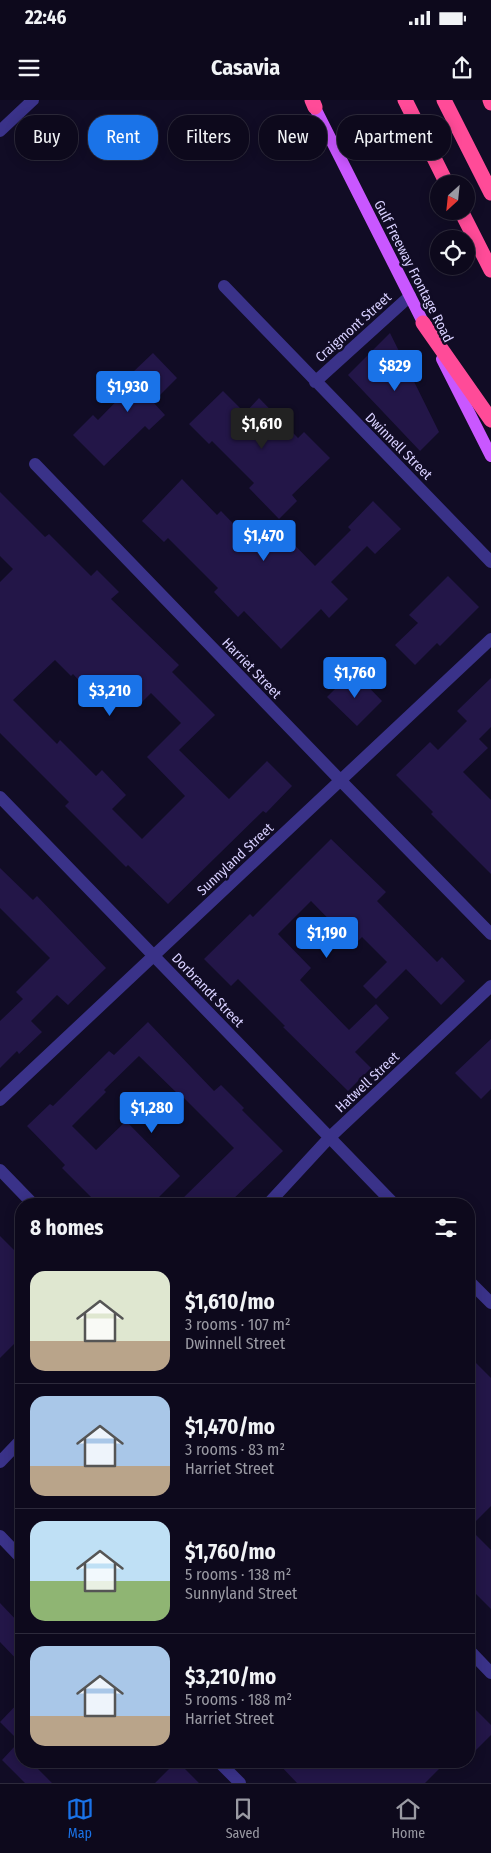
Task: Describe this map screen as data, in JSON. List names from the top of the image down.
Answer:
{
  "streets": {
    "main road": ["Gulf Freeway Frontage Road"],
    "street": [
      "Craigmont Street",
      "Dwinnell Street",
      "Harriet Street",
      "Sunnyland Street",
      "Dorbrandt Street",
      "Hatwell Street"
    ]
  },
  "crossings": [
    ["Gulf Freeway Frontage Road", "Craigmont Street"],
    ["Craigmont Street", "Dwinnell Street"],
    ["Harriet Street", "Sunnyland Street"],
    ["Sunnyland Street", "Dorbrandt Street"],
    ["Dorbrandt Street", "Hatwell Street"]
  ],
  "north": "bottom left",
  "page": {
    "status": "22:46",
    "header": "Casavia",
    "chip": [
      "Buy",
      "Rent",
      "Filters",
      "New",
      "Apartment"
    ],
    "price": [
      "$829",
      "$1,930",
      "$1,610",
      "$1,470",
      "$1,760",
      "$3,210",
      "$1,190",
      "$1,280"
    ],
    "heading": "8 homes",
    "list": [
      {
        "name": "$1,610/mo",
        "note": "3 rooms · 107 m² · Dwinnell Street"
      },
      {
        "name": "$1,470/mo",
        "note": "3 rooms · 83 m² · Harriet Street"
      },
      {
        "name": "$1,760/mo",
        "note": "5 rooms · 138 m² · Sunnyland Street"
      },
      {
        "name": "$3,210/mo",
        "note": "5 rooms · 188 m² · Harriet Street"
      }
    ],
    "tabs": ["Map", "Saved", "Home"]
  }
}
